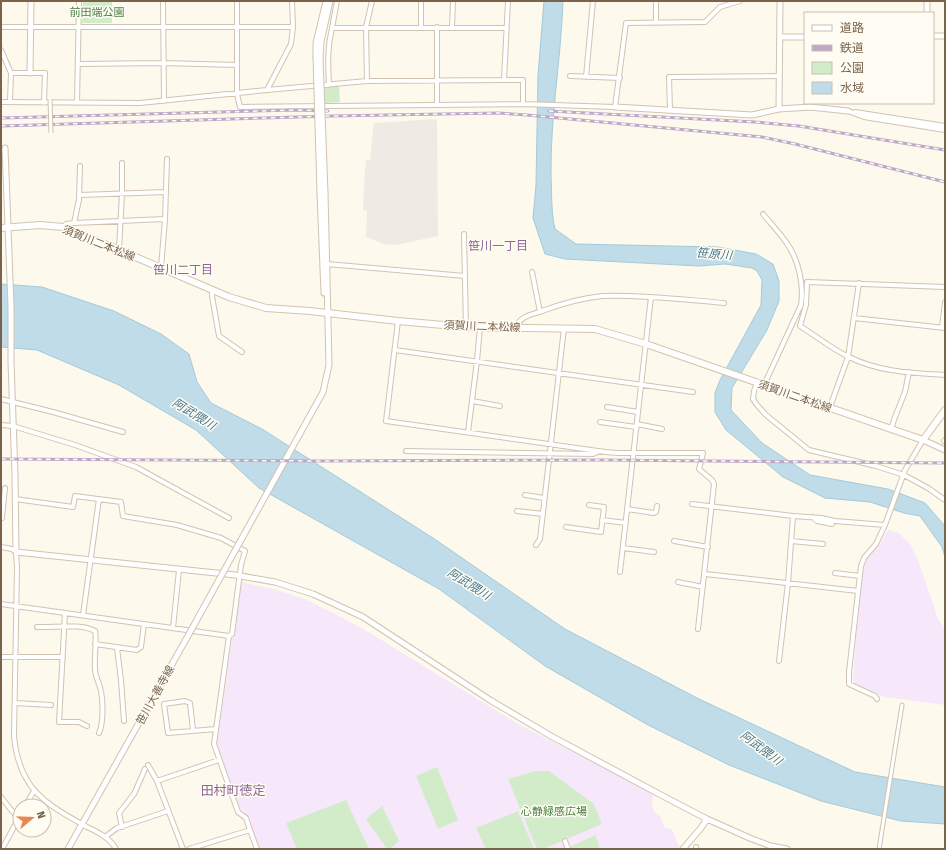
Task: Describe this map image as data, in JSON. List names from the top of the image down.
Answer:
{
  "streets": {
    "main road": ["須賀川二本松線"],
    "street": ["笹川大善寺線"]
  },
  "crossings": [
    ["須賀川二本松線", "笹川大善寺線"]
  ],
  "districts": ["笹川一丁目", "笹川二丁目", "田村町徳定"],
  "water": ["笹原川", "阿武隈川"],
  "parks": ["前田端公園", "心静緑感広場"],
  "legend": [
    "道路",
    "鉄道",
    "公園",
    "水域"
  ],
  "north": "right"
}
